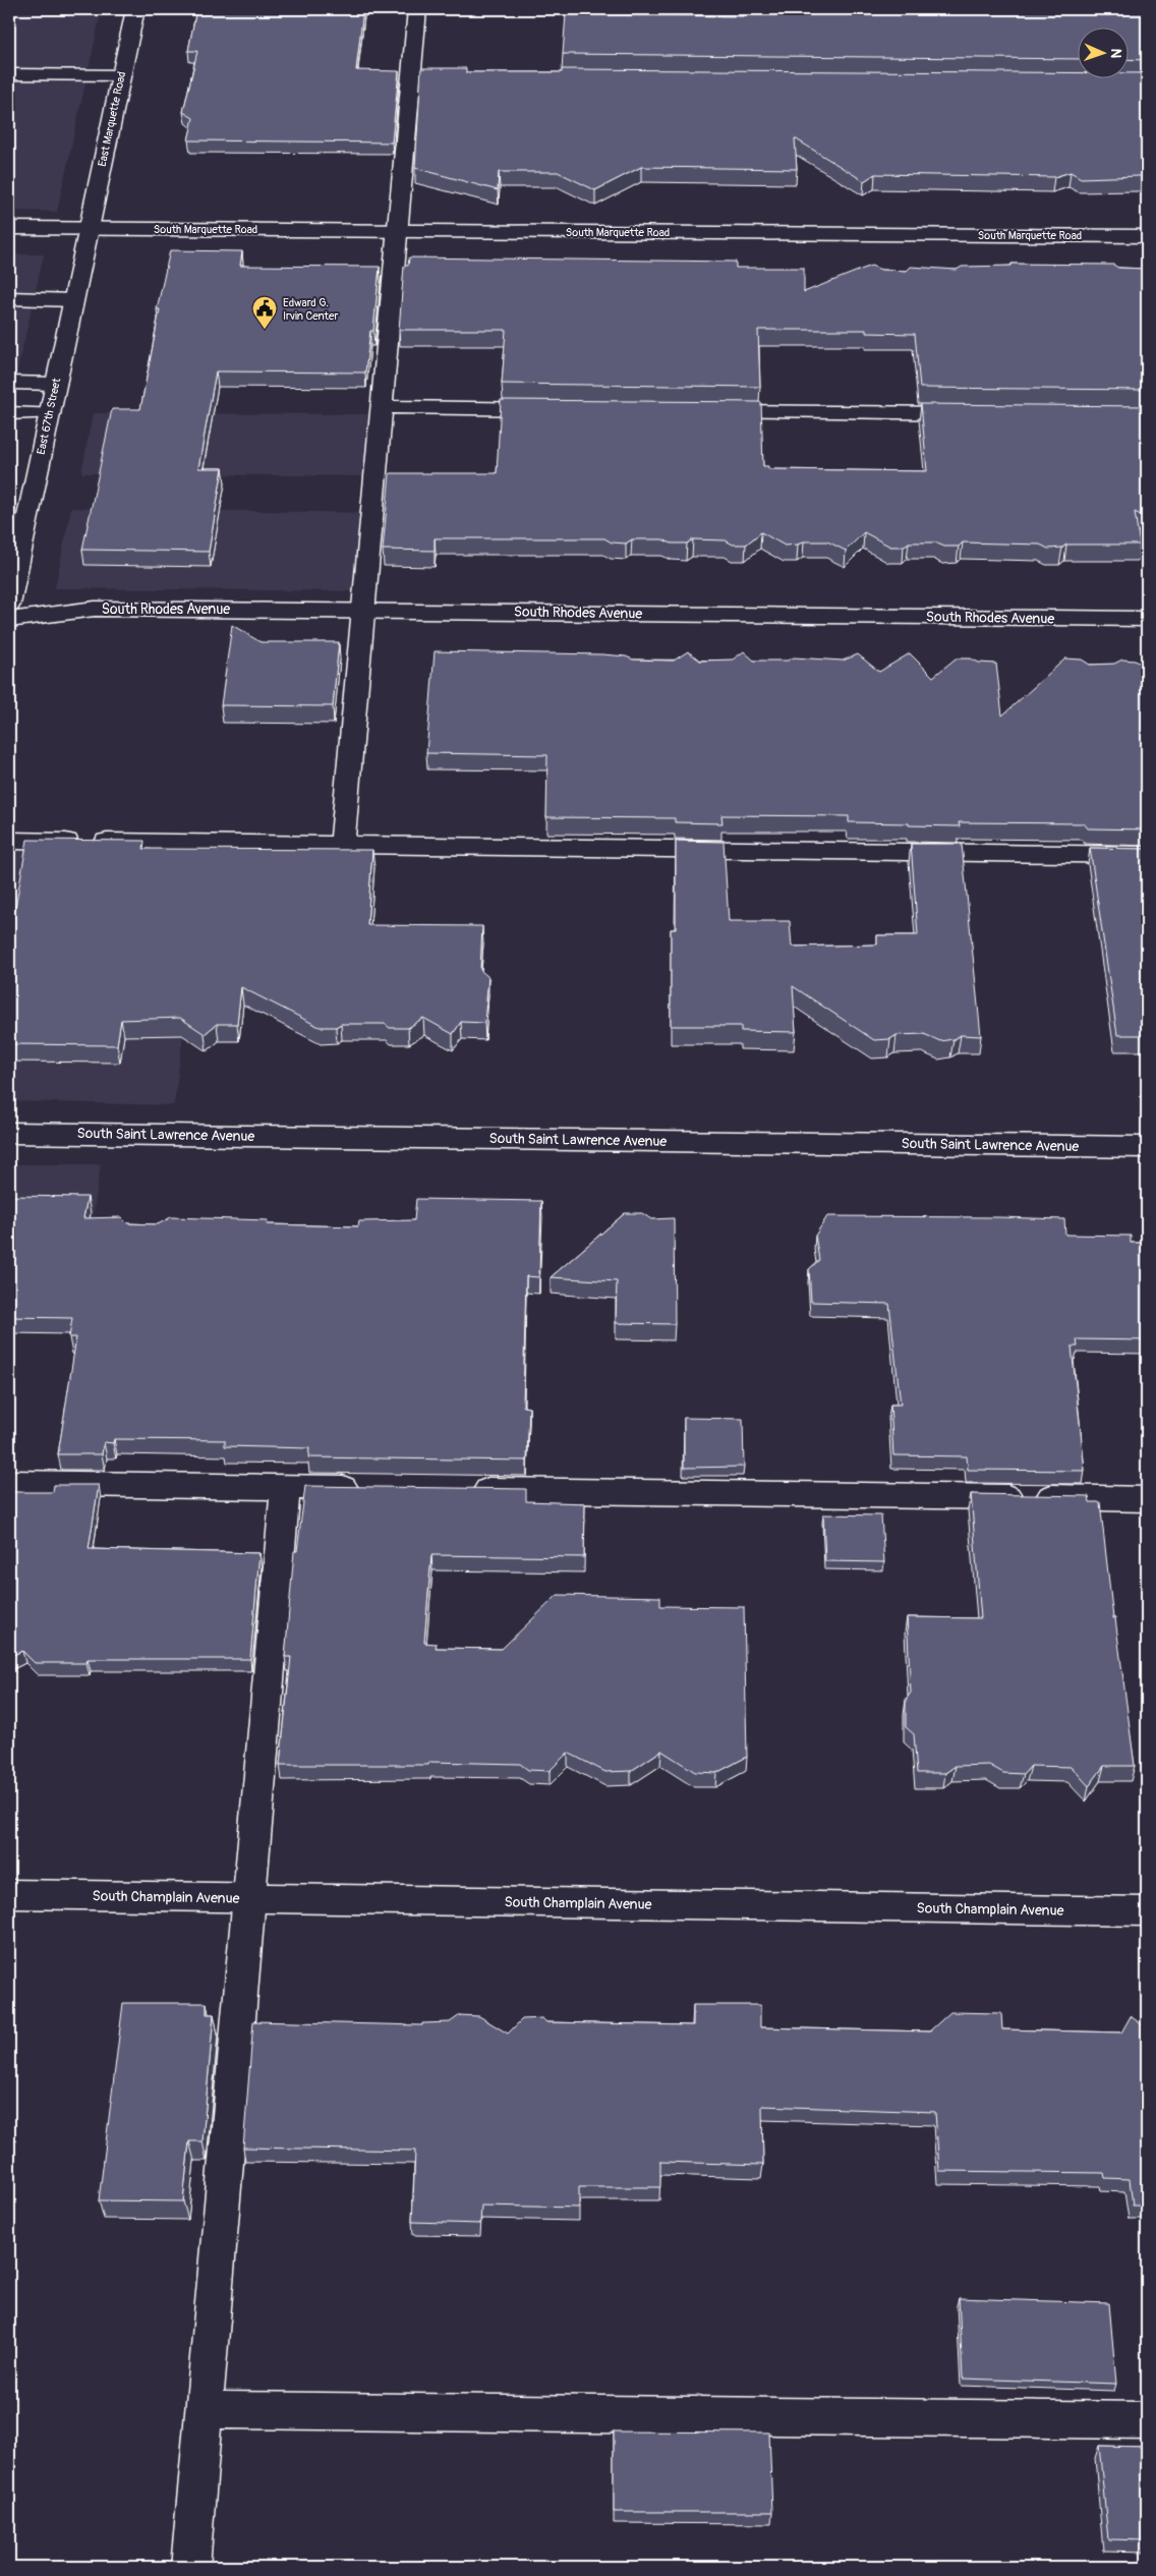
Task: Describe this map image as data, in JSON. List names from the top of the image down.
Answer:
{
  "streets": {
    "street": [
      "East Marquette Road",
      "South Marquette Road",
      "East 67th Street",
      "South Rhodes Avenue",
      "South Saint Lawrence Avenue",
      "South Champlain Avenue"
    ]
  },
  "crossings": [
    ["East Marquette Road", "South Marquette Road"],
    ["East Marquette Road", "East 67th Street"],
    ["South Marquette Road", "East 67th Street"]
  ],
  "places": {
    "public building": ["Edward G. Irvin Center"]
  },
  "north": "right"
}
